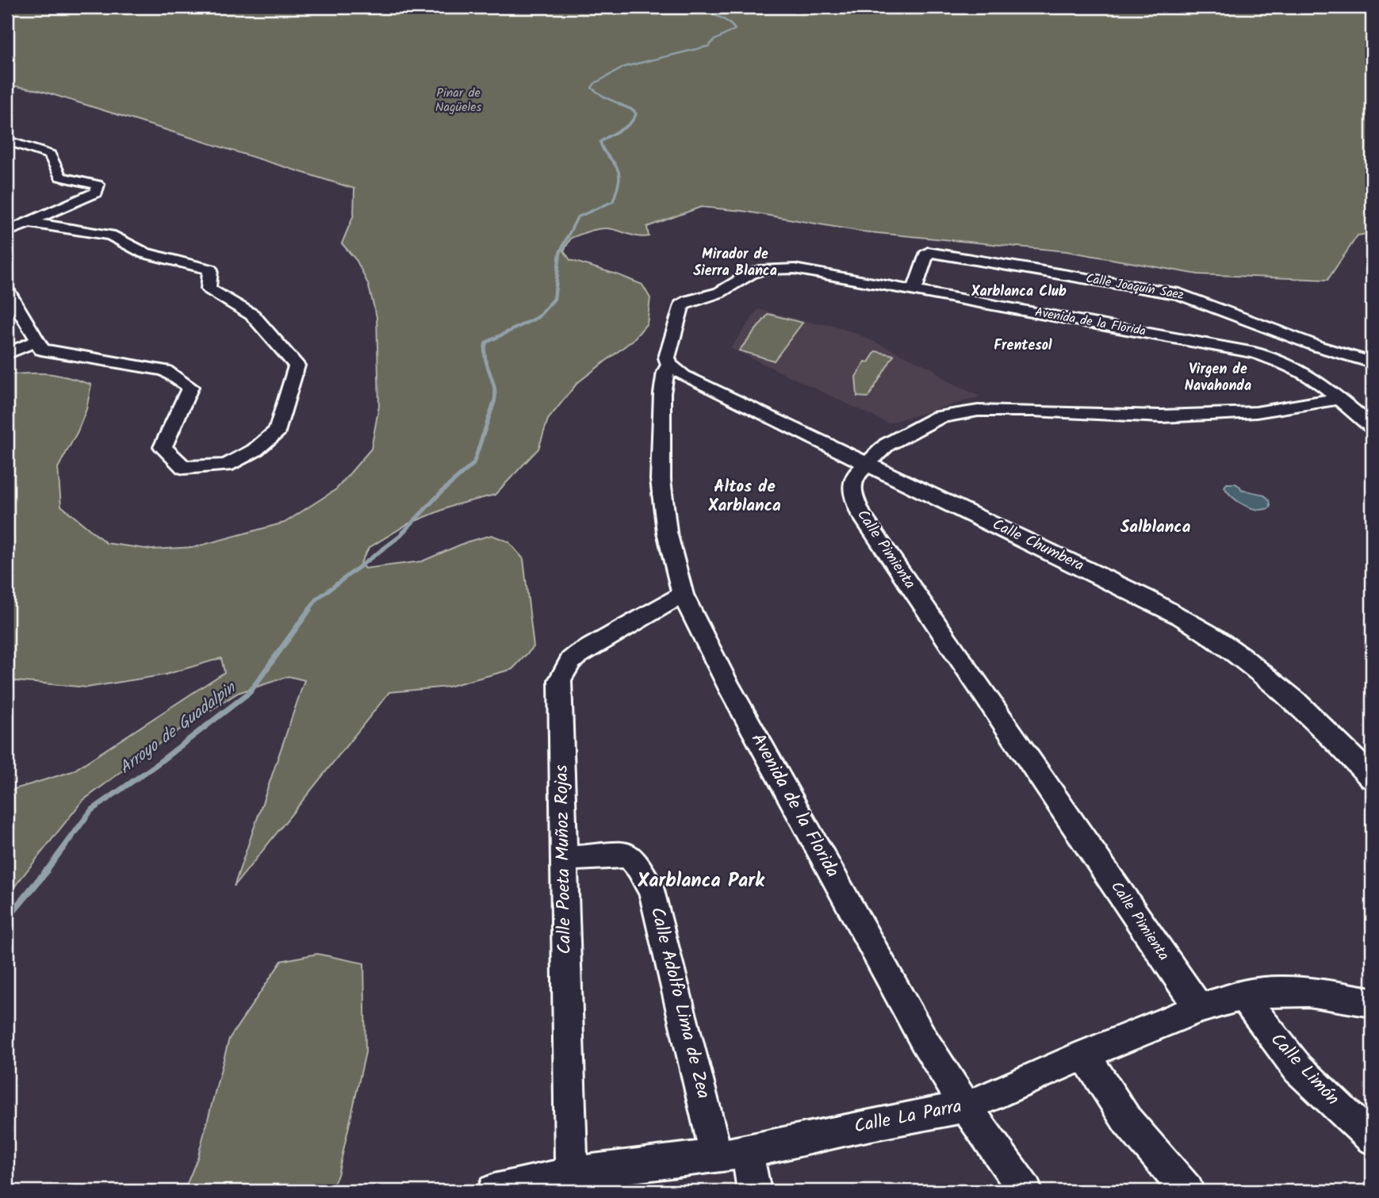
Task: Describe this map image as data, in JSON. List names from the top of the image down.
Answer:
{
  "streets": {
    "street": [
      "Calle Joaquín Saez",
      "Avenida de la Florida",
      "Calle Chumbera",
      "Calle Pimienta",
      "Calle Poeta Muñoz Rojas",
      "Calle Adolfo Lima de Zea",
      "Calle Limón",
      "Calle La Parra"
    ]
  },
  "crossings": [
    ["Calle Joaquín Saez", "Avenida de la Florida"],
    ["Avenida de la Florida", "Calle Chumbera"],
    ["Avenida de la Florida", "Calle Pimienta"],
    ["Avenida de la Florida", "Calle Poeta Muñoz Rojas"],
    ["Avenida de la Florida", "Calle La Parra"],
    ["Calle Chumbera", "Calle Pimienta"],
    ["Calle Pimienta", "Calle La Parra"],
    ["Calle Poeta Muñoz Rojas", "Calle Adolfo Lima de Zea"],
    ["Calle Poeta Muñoz Rojas", "Calle La Parra"],
    ["Calle Adolfo Lima de Zea", "Calle La Parra"],
    ["Calle Limón", "Calle La Parra"]
  ],
  "districts": [
    "Mirador de Sierra Blanca",
    "Xarblanca Club",
    "Frentesol",
    "Virgen de Navahonda",
    "Altos de Xarblanca",
    "Salblanca",
    "Xarblanca Park"
  ],
  "water": ["Arroyo de Guadalpin"],
  "parks": ["Pinar de Nagüeles"]
}
